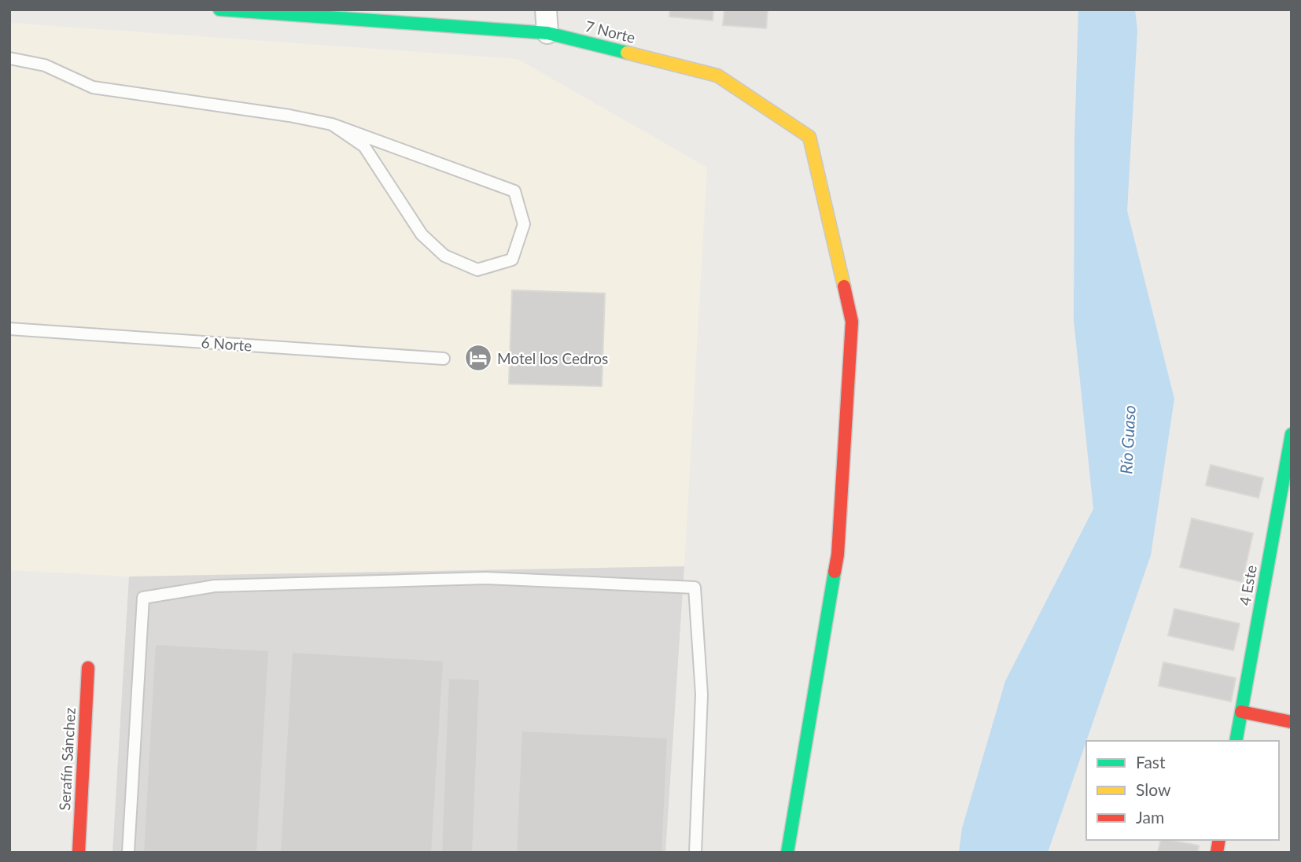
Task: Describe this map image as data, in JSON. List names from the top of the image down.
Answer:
{
  "streets": {
    "street": ["7 Norte", "4 Este", "Serafín Sánchez"],
    "lane": ["6 Norte"]
  },
  "water": ["Río Guaso"],
  "places": {
    "hotel": ["Motel los Cedros"]
  },
  "legend": ["Fast", "Slow", "Jam"]
}
